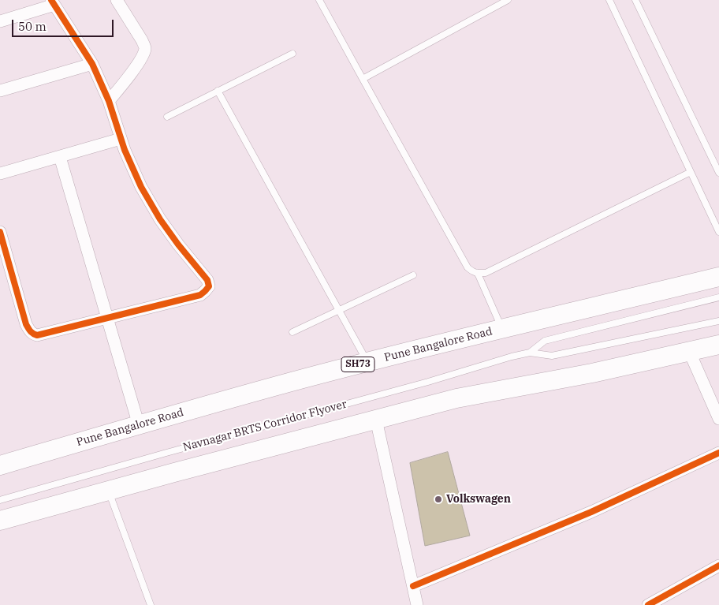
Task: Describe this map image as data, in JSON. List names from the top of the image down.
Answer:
{
  "streets": {
    "main road": ["Pune Bangalore Road", "SH73"],
    "lane": ["Navnagar BRTS Corridor Flyover"]
  },
  "places": ["Volkswagen"],
  "scale_bar": "50 m"
}
